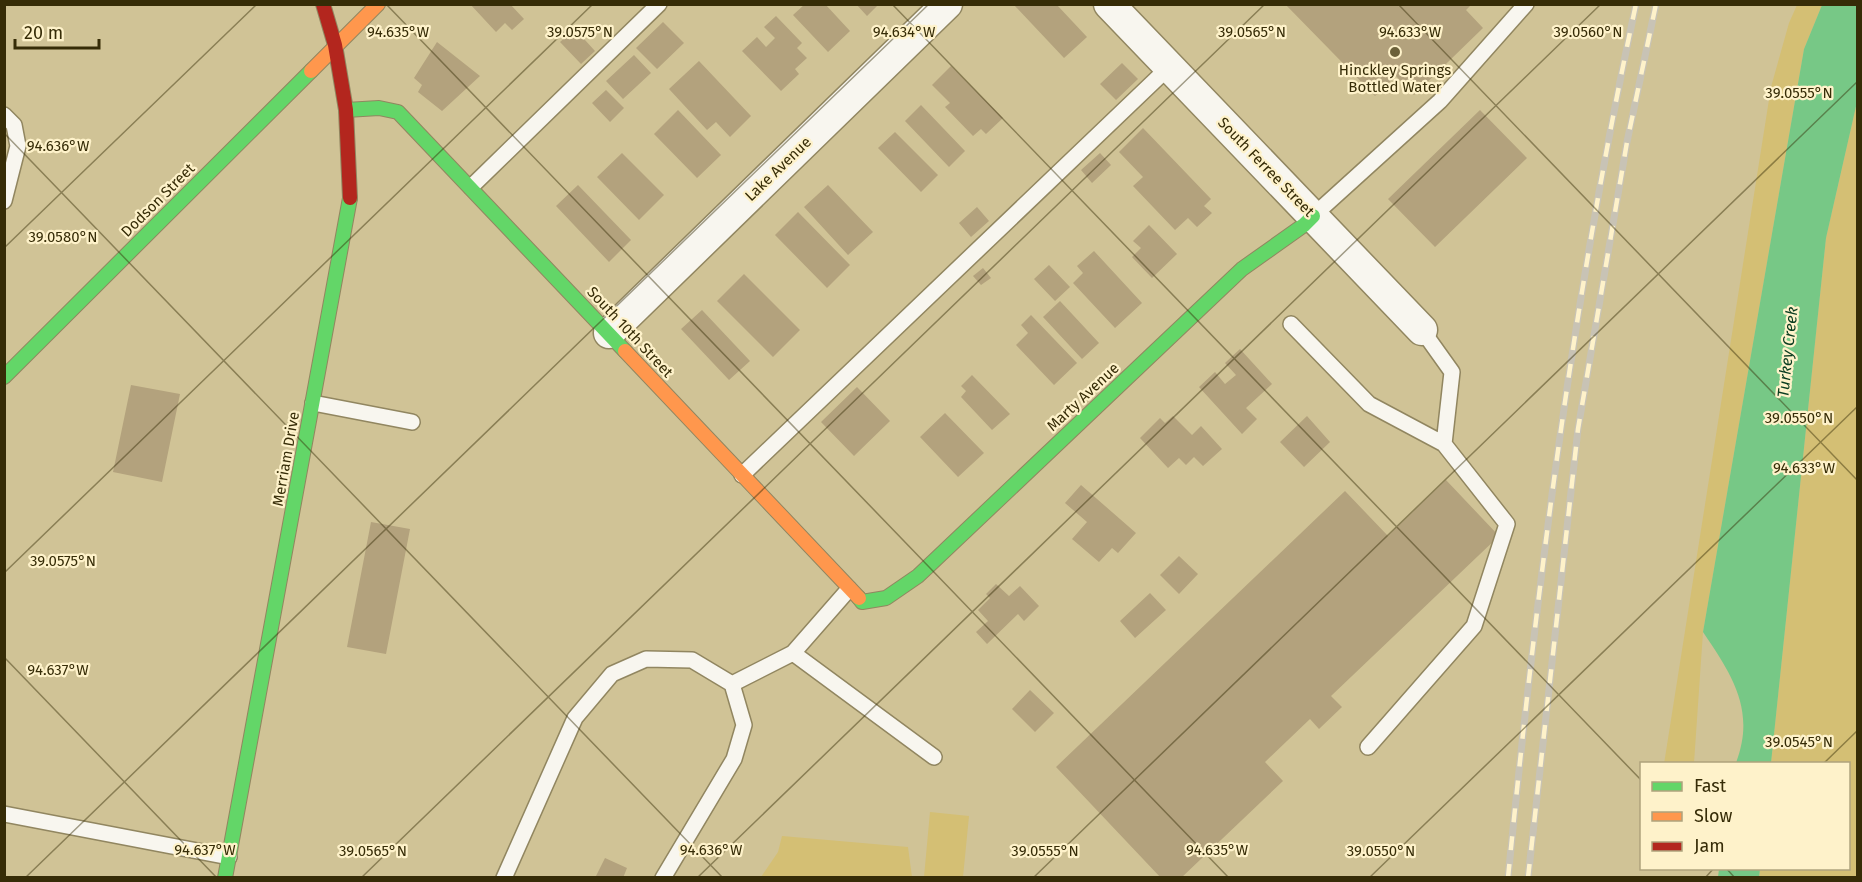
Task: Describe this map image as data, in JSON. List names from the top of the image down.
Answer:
{
  "streets": {
    "street": [
      "South Ferree Street",
      "Lake Avenue",
      "Dodson Street",
      "South 10th Street",
      "Marty Avenue",
      "Merriam Drive"
    ]
  },
  "crossings": [
    ["South Ferree Street", "Marty Avenue"],
    ["Lake Avenue", "South 10th Street"],
    ["Dodson Street", "Merriam Drive"],
    ["South 10th Street", "Marty Avenue"],
    ["South 10th Street", "Merriam Drive"]
  ],
  "water": ["Turkey Creek"],
  "places": ["Hinckley Springs Bottled Water"],
  "legend": ["Fast", "Slow", "Jam"],
  "scale_bar": "20 m",
  "coordinates": [
    "39.0575°N",
    "39.0565°N",
    "39.0560°N",
    "94.633°W",
    "94.635°W",
    "94.634°W",
    "39.0555°N",
    "94.636°W",
    "39.0580°N",
    "39.0550°N",
    "94.637°W",
    "39.0545°N"
  ]
}
